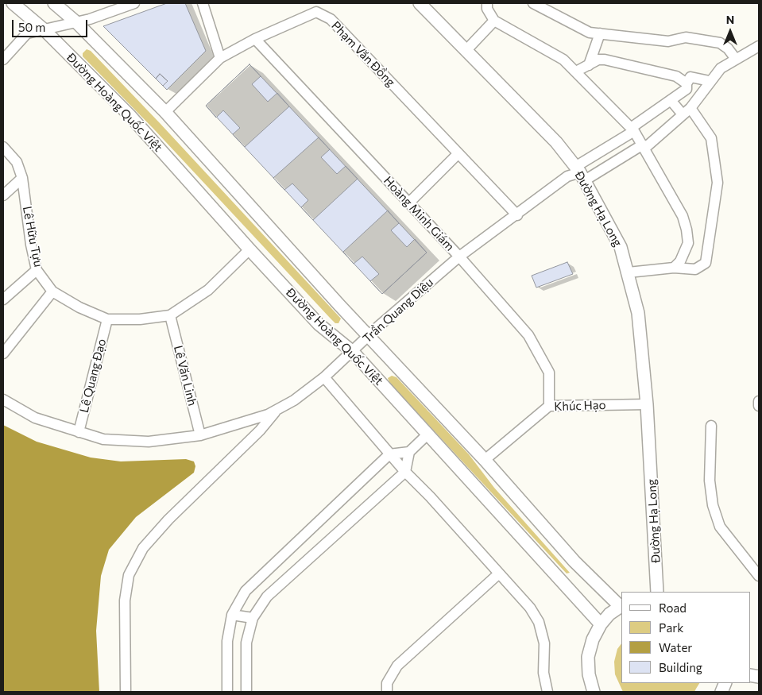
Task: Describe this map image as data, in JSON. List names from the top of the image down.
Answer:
{
  "streets": {
    "main road": ["Đường Hoàng Quốc Việt", "Đường Hạ Long"],
    "street": [
      "Phạm Văn Đồng",
      "Hoàng Minh Giám",
      "Lê Hữu Tựu",
      "Trần Quang Diệu",
      "Lê Quang Đạo",
      "Lê Văn Linh",
      "Khúc Hạo"
    ]
  },
  "crossings": [
    ["Phạm Văn Đồng", "Đường Hoàng Quốc Việt"],
    ["Phạm Văn Đồng", "Hoàng Minh Giám"],
    ["Phạm Văn Đồng", "Trần Quang Diệu"],
    ["Đường Hoàng Quốc Việt", "Lê Hữu Tựu"],
    ["Đường Hoàng Quốc Việt", "Trần Quang Diệu"],
    ["Đường Hoàng Quốc Việt", "Khúc Hạo"],
    ["Đường Hạ Long", "Trần Quang Diệu"],
    ["Đường Hạ Long", "Khúc Hạo"],
    ["Hoàng Minh Giám", "Trần Quang Diệu"],
    ["Hoàng Minh Giám", "Khúc Hạo"],
    ["Lê Hữu Tựu", "Lê Quang Đạo"],
    ["Lê Hữu Tựu", "Lê Văn Linh"],
    ["Trần Quang Diệu", "Lê Quang Đạo"],
    ["Trần Quang Diệu", "Lê Văn Linh"]
  ],
  "legend": [
    "Road",
    "Park",
    "Water",
    "Building"
  ],
  "scale_bar": "50 m",
  "north": "top"
}
